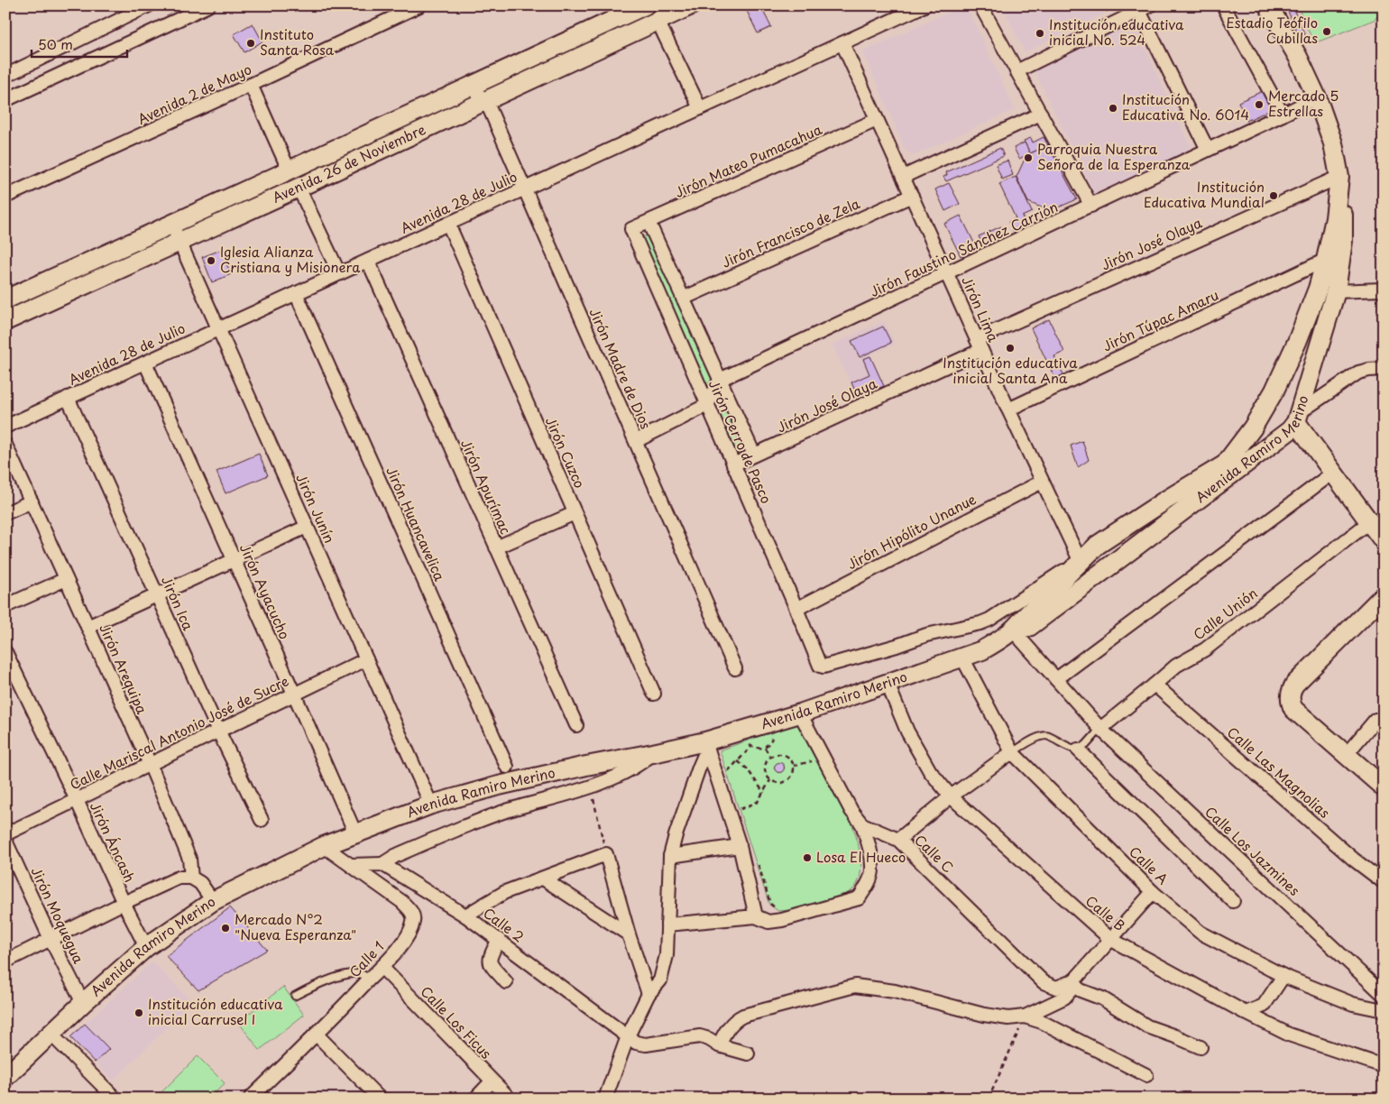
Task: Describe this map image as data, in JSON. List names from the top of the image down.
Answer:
{
  "streets": {
    "street": [
      "Avenida 2 de Mayo",
      "Jirón Mateo Pumacahua",
      "Avenida 26 de Noviembre",
      "Avenida 28 de Julio",
      "Jirón Francisco de Zela",
      "Jirón José Olaya",
      "Jirón Faustino Sánchez Carrión",
      "Jirón Lima",
      "Jirón Túpac Amaru",
      "Jirón Madre de Dios",
      "Jirón Cerro de Pasco",
      "Avenida Ramiro Merino",
      "Jirón Cuzco",
      "Jirón Apurímac",
      "Jirón Junín",
      "Jirón Huancavelica",
      "Jirón Hipólito Unanue",
      "Jirón Ayacucho",
      "Jirón Ica",
      "Calle Unión",
      "Jirón Arequipa",
      "Calle Mariscal Antonio José de Sucre",
      "Calle Las Magnolias",
      "Jirón Áncash",
      "Calle Los Jazmines",
      "Calle C",
      "Calle A",
      "Calle B",
      "Jirón Moquegua",
      "Calle 2",
      "Calle 1",
      "Calle Los Ficus"
    ]
  },
  "crossings": [
    ["Jirón Mateo Pumacahua", "Jirón Lima"],
    ["Jirón Mateo Pumacahua", "Jirón Cerro de Pasco"],
    ["Avenida 26 de Noviembre", "Jirón Madre de Dios"],
    ["Avenida 26 de Noviembre", "Jirón Junín"],
    ["Avenida 28 de Julio", "Jirón Lima"],
    ["Avenida 28 de Julio", "Jirón Madre de Dios"],
    ["Avenida 28 de Julio", "Jirón Cuzco"],
    ["Avenida 28 de Julio", "Jirón Apurímac"],
    ["Avenida 28 de Julio", "Jirón Junín"],
    ["Avenida 28 de Julio", "Jirón Huancavelica"],
    ["Avenida 28 de Julio", "Jirón Ayacucho"],
    ["Avenida 28 de Julio", "Jirón Ica"],
    ["Jirón Francisco de Zela", "Jirón Lima"],
    ["Jirón Francisco de Zela", "Jirón Cerro de Pasco"],
    ["Jirón José Olaya", "Jirón Lima"],
    ["Jirón José Olaya", "Jirón Cerro de Pasco"],
    ["Jirón José Olaya", "Avenida Ramiro Merino"],
    ["Jirón Faustino Sánchez Carrión", "Jirón Lima"],
    ["Jirón Faustino Sánchez Carrión", "Jirón Cerro de Pasco"],
    ["Jirón Faustino Sánchez Carrión", "Avenida Ramiro Merino"],
    ["Jirón Lima", "Jirón Túpac Amaru"],
    ["Jirón Lima", "Jirón Cerro de Pasco"],
    ["Jirón Lima", "Avenida Ramiro Merino"],
    ["Jirón Lima", "Jirón Hipólito Unanue"],
    ["Jirón Túpac Amaru", "Avenida Ramiro Merino"],
    ["Jirón Cerro de Pasco", "Avenida Ramiro Merino"],
    ["Jirón Cerro de Pasco", "Jirón Hipólito Unanue"],
    ["Avenida Ramiro Merino", "Jirón Junín"],
    ["Avenida Ramiro Merino", "Jirón Ayacucho"],
    ["Avenida Ramiro Merino", "Jirón Áncash"],
    ["Avenida Ramiro Merino", "Calle Los Jazmines"],
    ["Avenida Ramiro Merino", "Calle A"],
    ["Avenida Ramiro Merino", "Calle B"],
    ["Avenida Ramiro Merino", "Jirón Moquegua"],
    ["Avenida Ramiro Merino", "Calle 1"],
    ["Jirón Junín", "Calle Mariscal Antonio José de Sucre"],
    ["Jirón Ayacucho", "Calle Mariscal Antonio José de Sucre"],
    ["Jirón Ica", "Calle Mariscal Antonio José de Sucre"],
    ["Calle Unión", "Calle Las Magnolias"],
    ["Calle Unión", "Calle Los Jazmines"],
    ["Jirón Arequipa", "Calle Mariscal Antonio José de Sucre"],
    ["Calle Mariscal Antonio José de Sucre", "Jirón Áncash"],
    ["Calle 1", "Calle Los Ficus"]
  ],
  "places": [
    "Estadio Teófilo Cubillas",
    "Institución educativa inicial No. 524",
    "Instituto Santa Rosa",
    "Mercado 5 Estrellas",
    "Institución Educativa No. 6014",
    "Parroquia Nuestra Señora de la Esperanza",
    "Institución Educativa Mundial",
    "Iglesia Alianza Cristiana y Misionera",
    "Institución educativa inicial Santa Ana",
    "Losa El Hueco",
    "Mercado N°2 \"Nueva Esperanza\"",
    "Institución educativa inicial Carrusel I"
  ],
  "scale_bar": "50 m"
}
